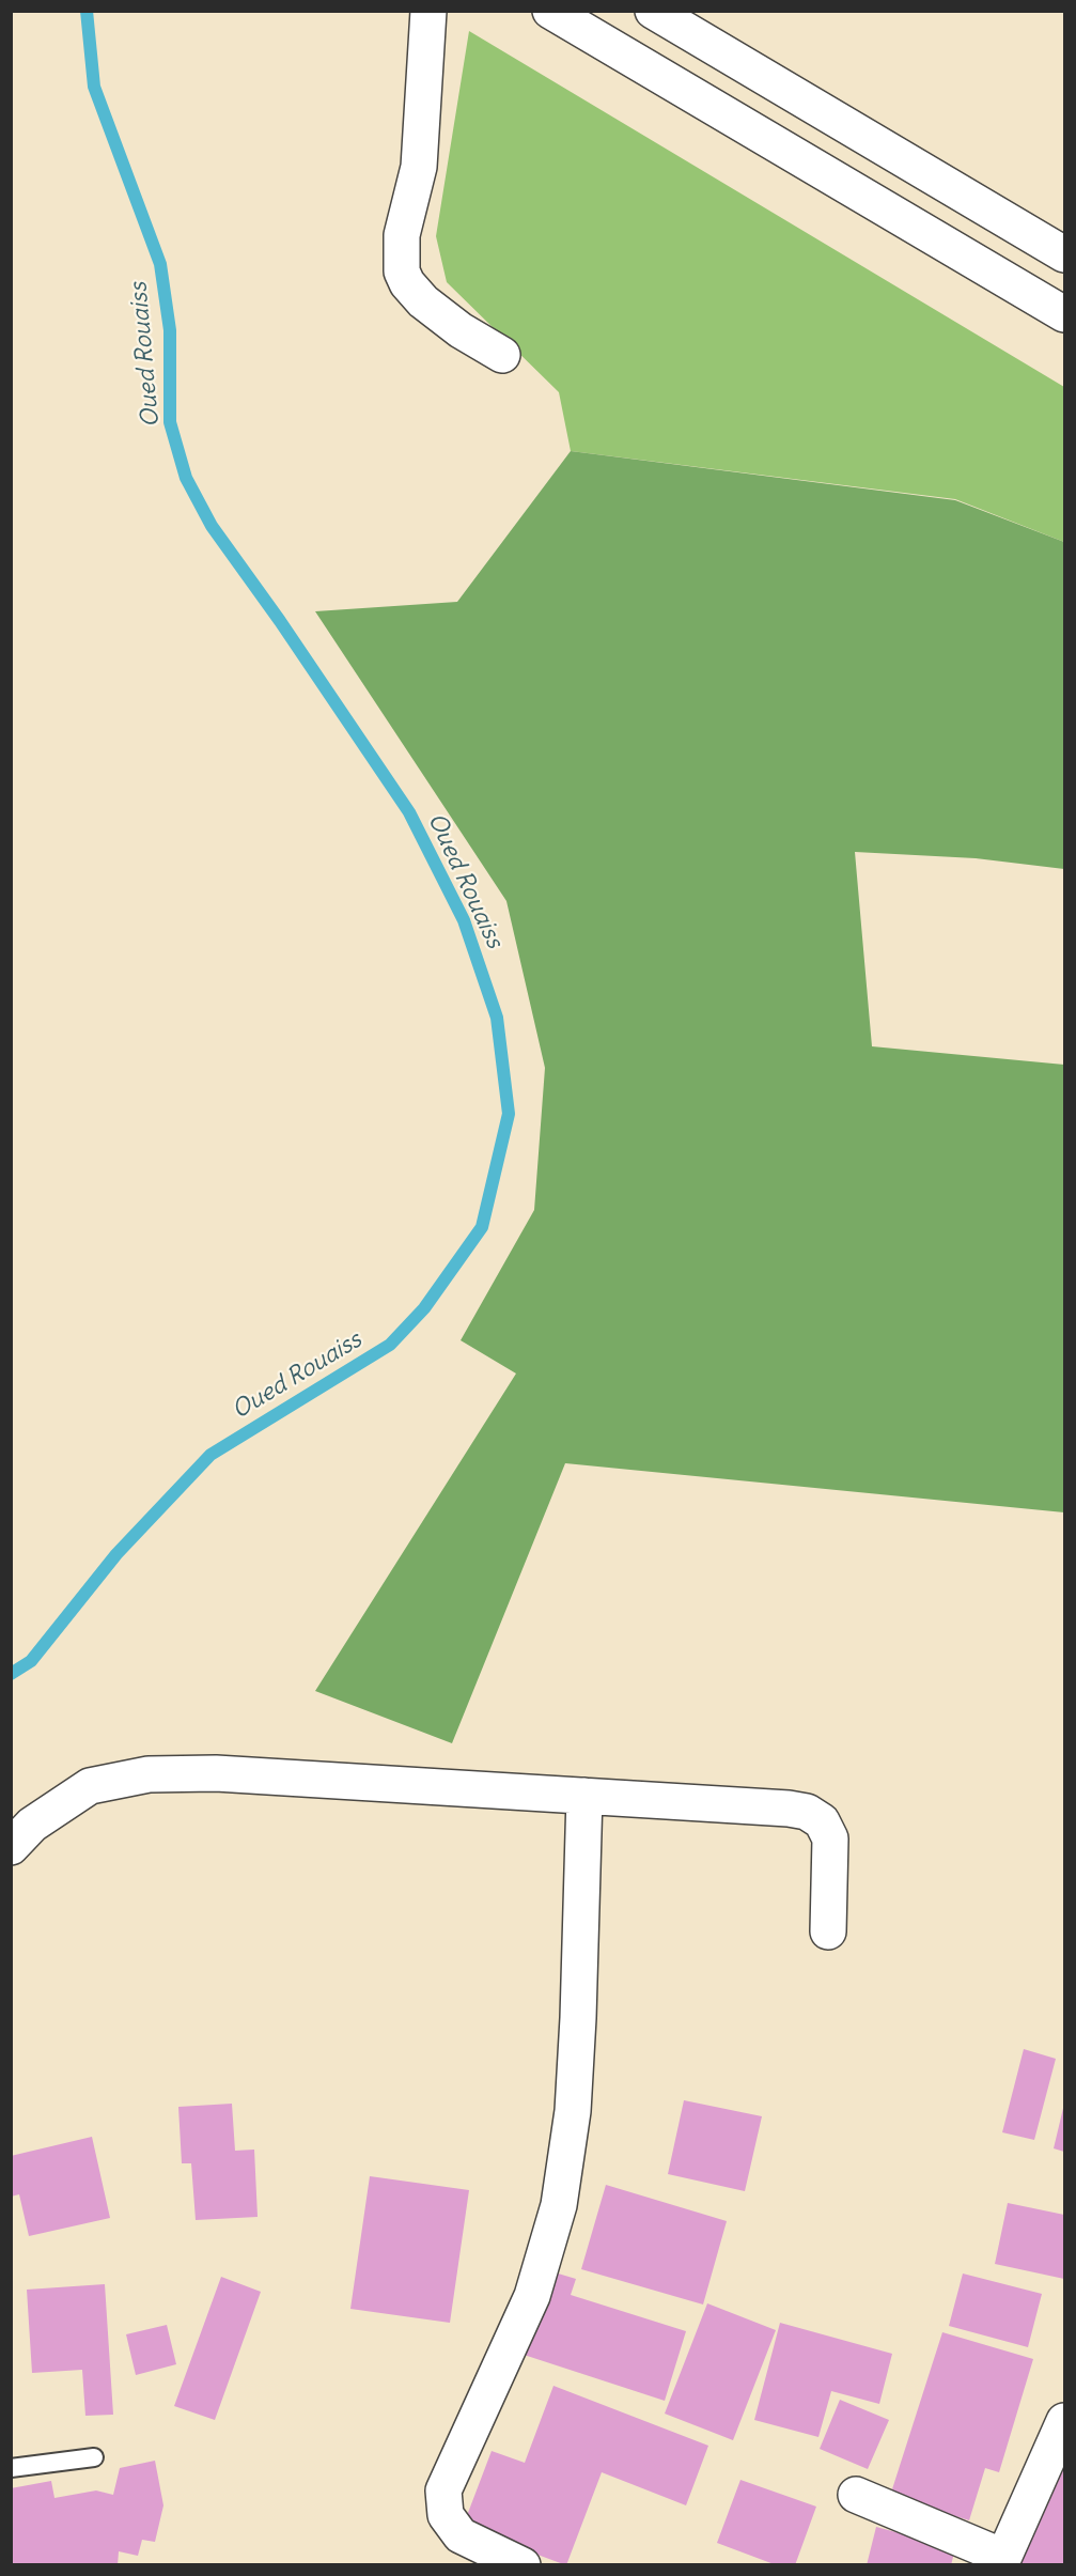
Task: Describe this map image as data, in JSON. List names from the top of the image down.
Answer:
{
  "water": ["Oued Rouaiss"]
}
